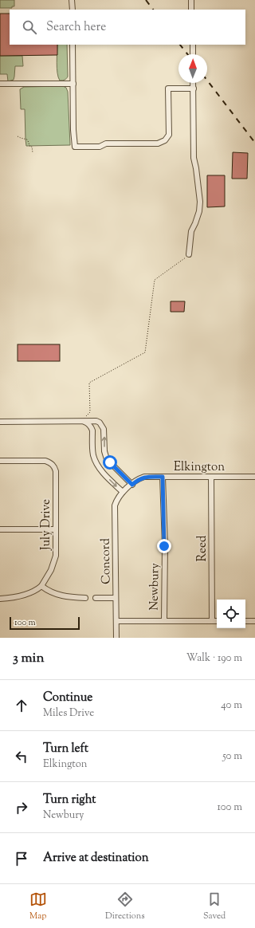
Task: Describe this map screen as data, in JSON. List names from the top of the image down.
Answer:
{
  "streets": {
    "street": [
      "Elkington",
      "July Drive",
      "Reed",
      "Concord",
      "Newbury"
    ]
  },
  "crossings": [
    ["Elkington", "Reed"],
    ["Elkington", "Concord"],
    ["Elkington", "Newbury"]
  ],
  "scale_bar": "100 m",
  "north": "top",
  "page": {
    "search": "Search here",
    "scale": "100 m",
    "heading": ["3 min", "Walk · 190 m"],
    "list": [
      ["Continue", "Miles Drive", "40 m"],
      ["Turn left", "Elkington", "50 m"],
      ["Turn right", "Newbury", "100 m"],
      "Arrive at destination"
    ],
    "nav": ["Map", "Directions", "Saved"]
  }
}
